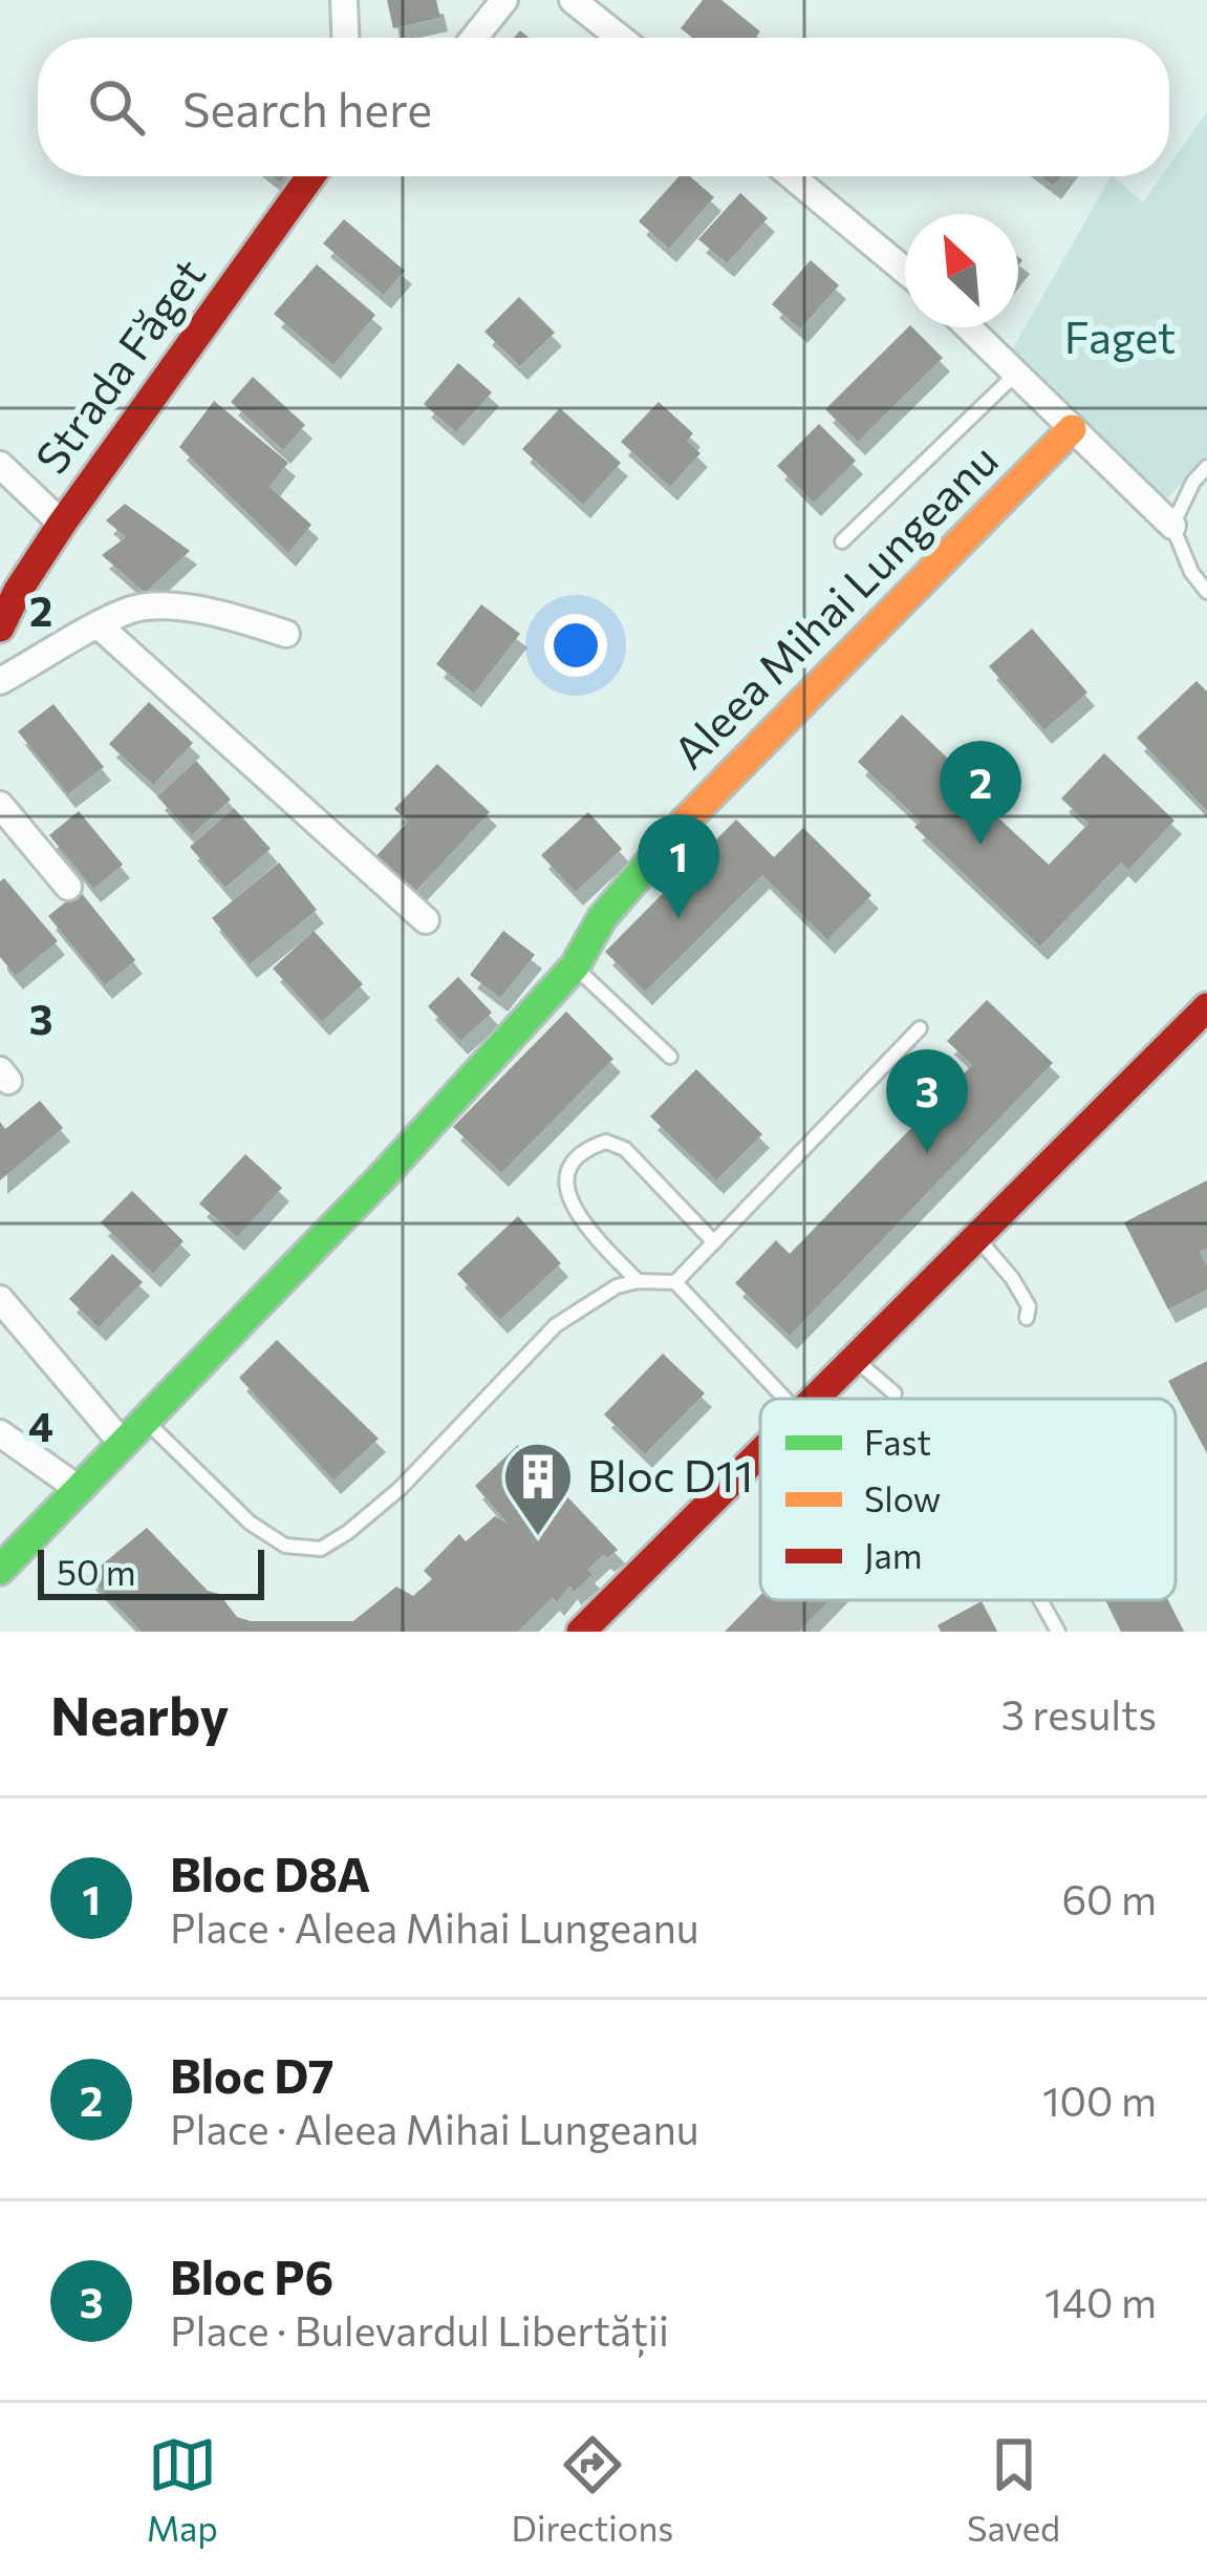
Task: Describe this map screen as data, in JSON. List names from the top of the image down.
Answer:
{
  "streets": {
    "street": ["Strada Făget", "Aleea Mihai Lungeanu"]
  },
  "parks": ["Faget"],
  "places": {
    "building": ["Bloc D11"]
  },
  "legend": ["Fast", "Slow", "Jam"],
  "scale_bar": "50 m",
  "north": "top left",
  "page": {
    "search": "Search here",
    "pins": ["2", "1", "3"],
    "scale": "50 m",
    "heading": ["Nearby", "3 results"],
    "list": [
      {
        "mark": "1",
        "name": "Bloc D8A",
        "note": "Place · Aleea Mihai Lungeanu",
        "value": "60 m"
      },
      {
        "mark": "2",
        "name": "Bloc D7",
        "note": "Place · Aleea Mihai Lungeanu",
        "value": "100 m"
      },
      {
        "mark": "3",
        "name": "Bloc P6",
        "note": "Place · Bulevardul Libertății",
        "value": "140 m"
      }
    ],
    "nav": ["Map", "Directions", "Saved"]
  },
  "grid": {
    "rows": ["2", "3", "4"]
  }
}
